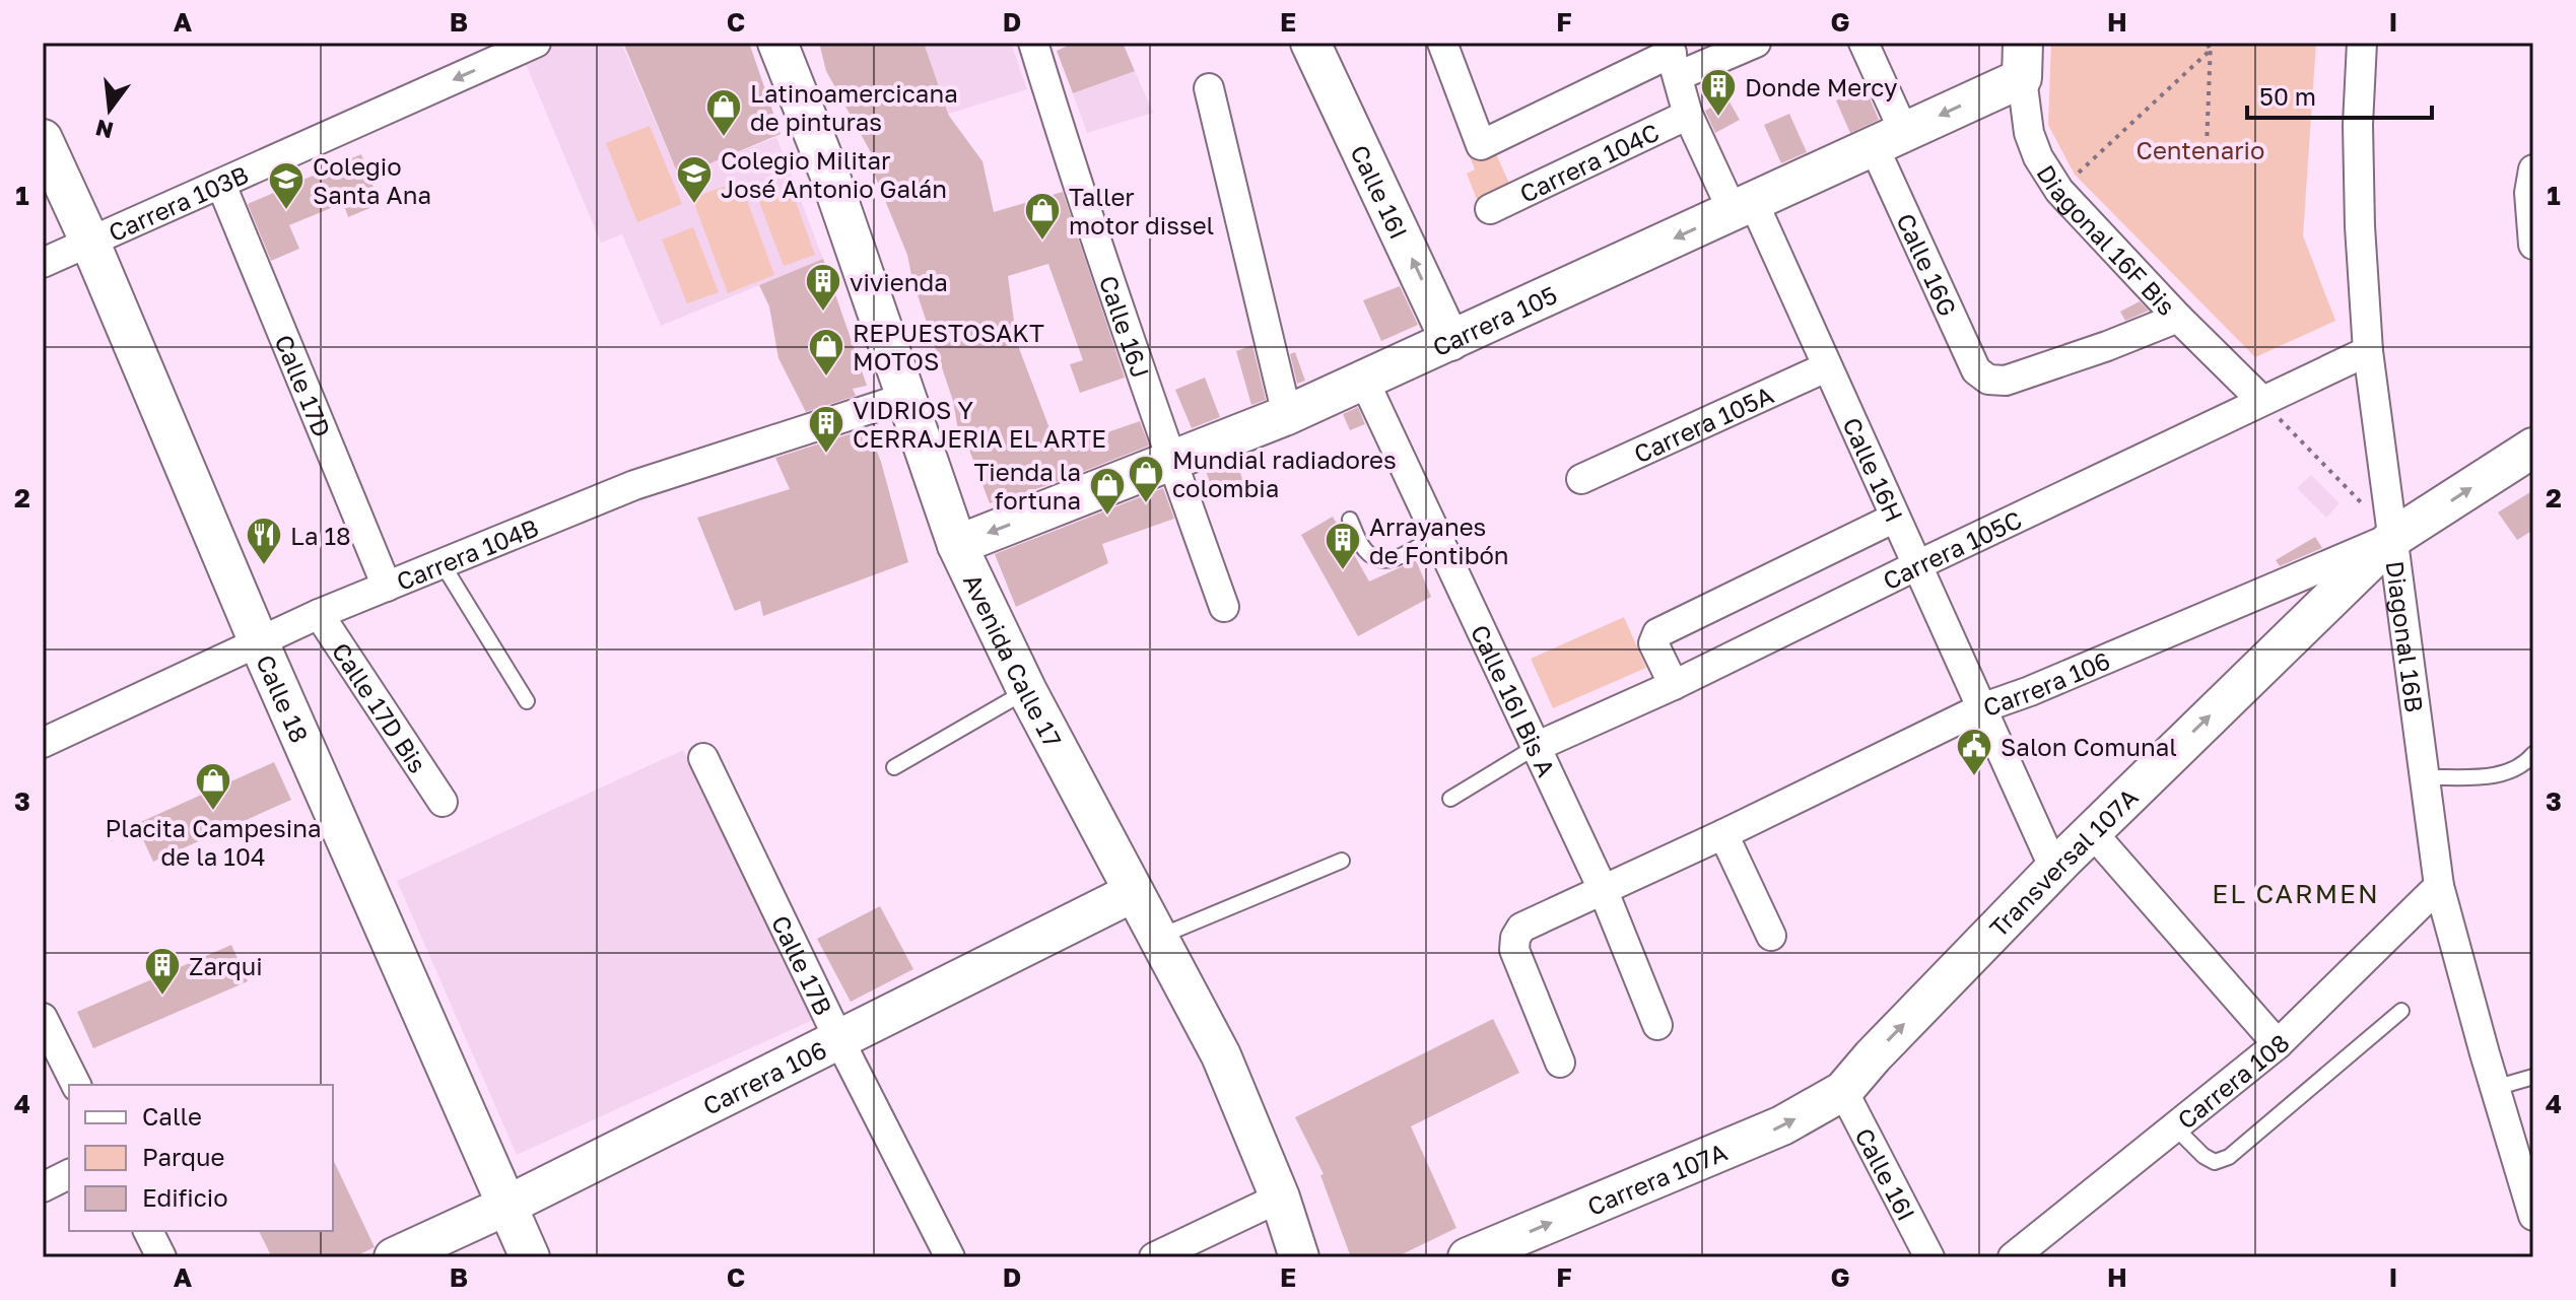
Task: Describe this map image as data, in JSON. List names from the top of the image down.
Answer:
{
  "streets": {
    "street": [
      "Carrera 104C",
      "Calle 16I",
      "Carrera 103B",
      "Diagonal 16F Bis",
      "Calle 16G",
      "Carrera 105",
      "Calle 16J",
      "Calle 17D",
      "Carrera 105A",
      "Calle 16H",
      "Carrera 105C",
      "Carrera 104B",
      "Diagonal 16B",
      "Avenida Calle 17",
      "Carrera 106",
      "Calle 18",
      "Calle 16I Bis A",
      "Calle 17D Bis",
      "Transversal 107A",
      "Calle 17B",
      "Carrera 108",
      "Carrera 107A"
    ]
  },
  "crossings": [
    ["Carrera 104C", "Calle 16H"],
    ["Calle 16I", "Carrera 105"],
    ["Calle 16I", "Transversal 107A"],
    ["Calle 16I", "Carrera 107A"],
    ["Carrera 103B", "Calle 17D"],
    ["Carrera 103B", "Calle 18"],
    ["Diagonal 16F Bis", "Calle 16G"],
    ["Diagonal 16F Bis", "Carrera 105"],
    ["Diagonal 16F Bis", "Carrera 105C"],
    ["Calle 16G", "Carrera 105"],
    ["Carrera 105", "Calle 16J"],
    ["Carrera 105", "Calle 16H"],
    ["Carrera 105", "Avenida Calle 17"],
    ["Carrera 105", "Calle 16I Bis A"],
    ["Calle 17D", "Carrera 104B"],
    ["Carrera 105A", "Calle 16H"],
    ["Calle 16H", "Carrera 105C"],
    ["Calle 16H", "Carrera 106"],
    ["Calle 16H", "Transversal 107A"],
    ["Carrera 105C", "Diagonal 16B"],
    ["Carrera 105C", "Calle 16I Bis A"],
    ["Carrera 104B", "Avenida Calle 17"],
    ["Carrera 104B", "Calle 18"],
    ["Carrera 104B", "Calle 17D Bis"],
    ["Diagonal 16B", "Carrera 106"],
    ["Diagonal 16B", "Transversal 107A"],
    ["Diagonal 16B", "Carrera 108"],
    ["Avenida Calle 17", "Carrera 106"],
    ["Carrera 106", "Calle 18"],
    ["Carrera 106", "Calle 16I Bis A"],
    ["Carrera 106", "Transversal 107A"],
    ["Carrera 106", "Calle 17B"],
    ["Transversal 107A", "Carrera 107A"]
  ],
  "one_way": [
    "Carrera 103B",
    "Carrera 105",
    "Transversal 107A",
    "Carrera 107A"
  ],
  "districts": ["EL CARMEN"],
  "parks": ["Centenario"],
  "places": {
    "building": [
      "Donde Mercy",
      "vivienda",
      "VIDRIOS Y CERRAJERIA EL ARTE",
      "Arrayanes de Fontibón",
      "Zarqui"
    ],
    "shop": [
      "Latinoamercicana de pinturas",
      "Taller motor dissel",
      "REPUESTOSAKT MOTOS",
      "Mundial radiadores colombia",
      "Tienda la fortuna",
      "Placita Campesina de la 104"
    ],
    "school or university": ["Colegio Militar José Antonio Galán", "Colegio Santa Ana"],
    "restaurant": ["La 18"],
    "public building": ["Salon Comunal"]
  },
  "legend": ["Calle", "Parque", "Edificio"],
  "scale_bar": "50 m",
  "north": "bottom",
  "grid": {
    "columns": [
      "A",
      "B",
      "C",
      "D",
      "E",
      "F",
      "G",
      "H",
      "I"
    ],
    "rows": [
      "1",
      "2",
      "3",
      "4"
    ]
  }
}
